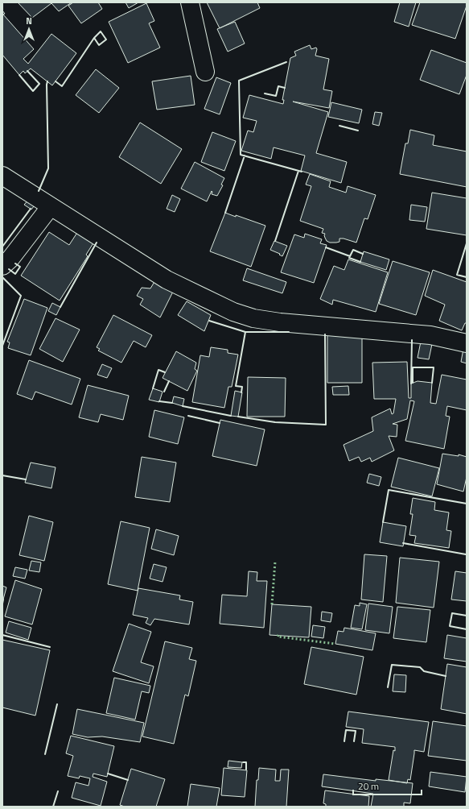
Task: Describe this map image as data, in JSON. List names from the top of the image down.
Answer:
{
  "scale_bar": "20 m",
  "north": "top"
}
